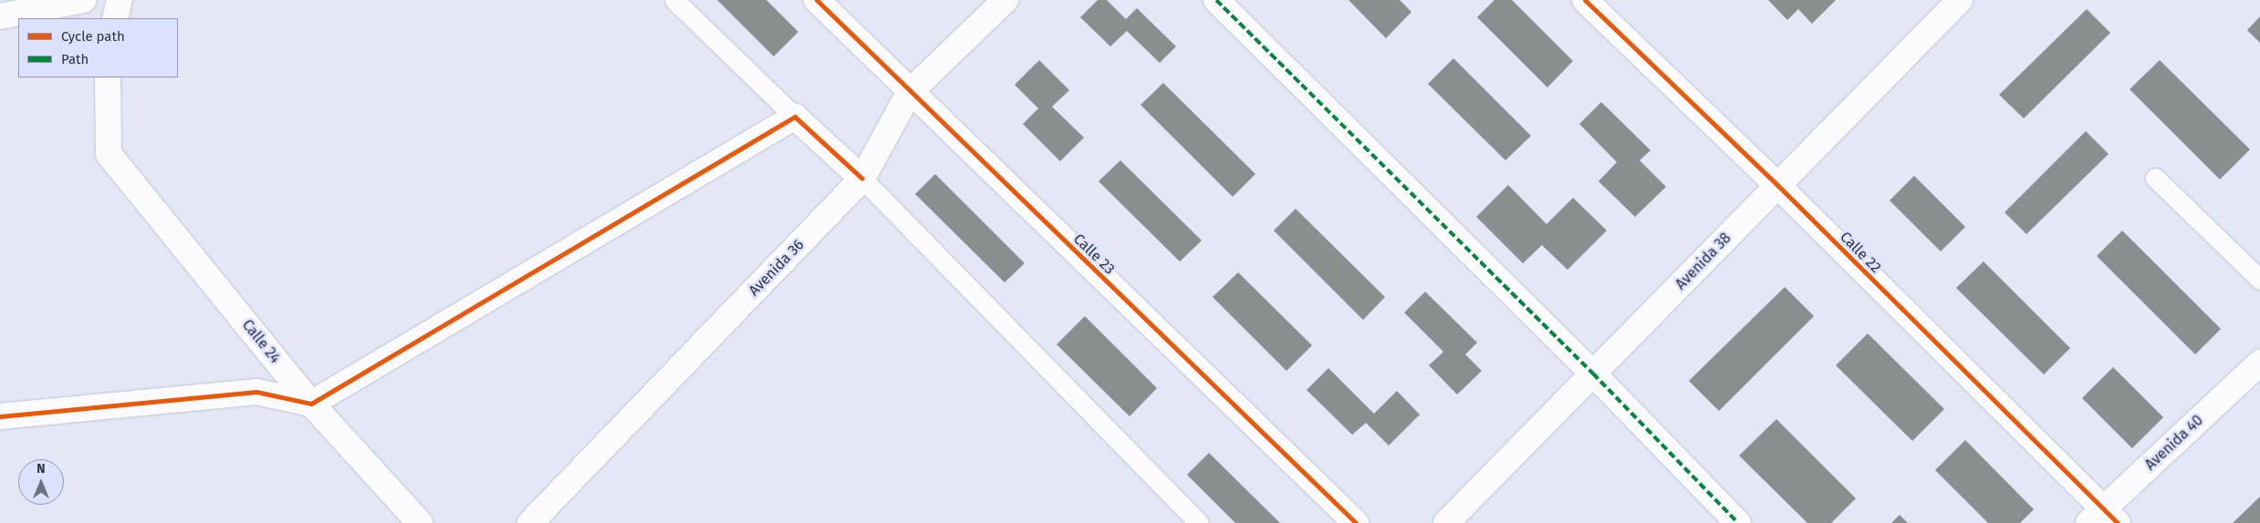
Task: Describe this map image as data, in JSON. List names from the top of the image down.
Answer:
{
  "streets": {
    "street": [
      "Calle 22",
      "Calle 23",
      "Avenida 38",
      "Avenida 36",
      "Calle 24",
      "Avenida 40"
    ]
  },
  "crossings": [
    ["Calle 22", "Avenida 38"],
    ["Calle 22", "Avenida 40"],
    ["Calle 23", "Avenida 36"]
  ],
  "legend": ["Cycle path", "Path"],
  "north": "top"
}
